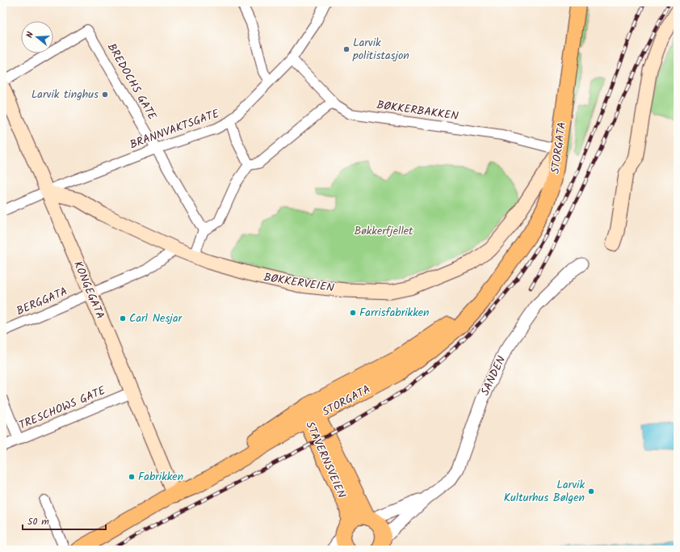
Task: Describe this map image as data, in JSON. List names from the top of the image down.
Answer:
{
  "streets": {
    "main road": [
      "STORGATA",
      "BØKKERVEIEN",
      "KONGEGATA",
      "STAVERNSVEIEN"
    ],
    "street": [
      "BREDOCHS GATE",
      "BØKKERBAKKEN",
      "BRANNVAKTSGATE",
      "BERGGATA",
      "SANDEN",
      "TRESCHOWS GATE"
    ]
  },
  "crossings": [
    ["BREDOCHS GATE", "BRANNVAKTSGATE"],
    ["BØKKERBAKKEN", "BRANNVAKTSGATE"],
    ["BØKKERBAKKEN", "STORGATA"],
    ["BØKKERBAKKEN", "BØKKERVEIEN"],
    ["BRANNVAKTSGATE", "BØKKERVEIEN"],
    ["BRANNVAKTSGATE", "KONGEGATA"],
    ["STORGATA", "BØKKERVEIEN"],
    ["STORGATA", "KONGEGATA"],
    ["STORGATA", "STAVERNSVEIEN"],
    ["BØKKERVEIEN", "KONGEGATA"],
    ["BØKKERVEIEN", "BERGGATA"],
    ["KONGEGATA", "BERGGATA"],
    ["KONGEGATA", "TRESCHOWS GATE"],
    ["SANDEN", "STAVERNSVEIEN"]
  ],
  "parks": ["Bøkkerfjellet"],
  "places": [
    "Larvik politistasjon",
    "Larvik tinghus",
    "Farrisfabrikken",
    "Carl Nesjar",
    "Fabrikken",
    "Larvik Kulturhus Bølgen"
  ],
  "scale_bar": "50 m",
  "north": "left"
}
